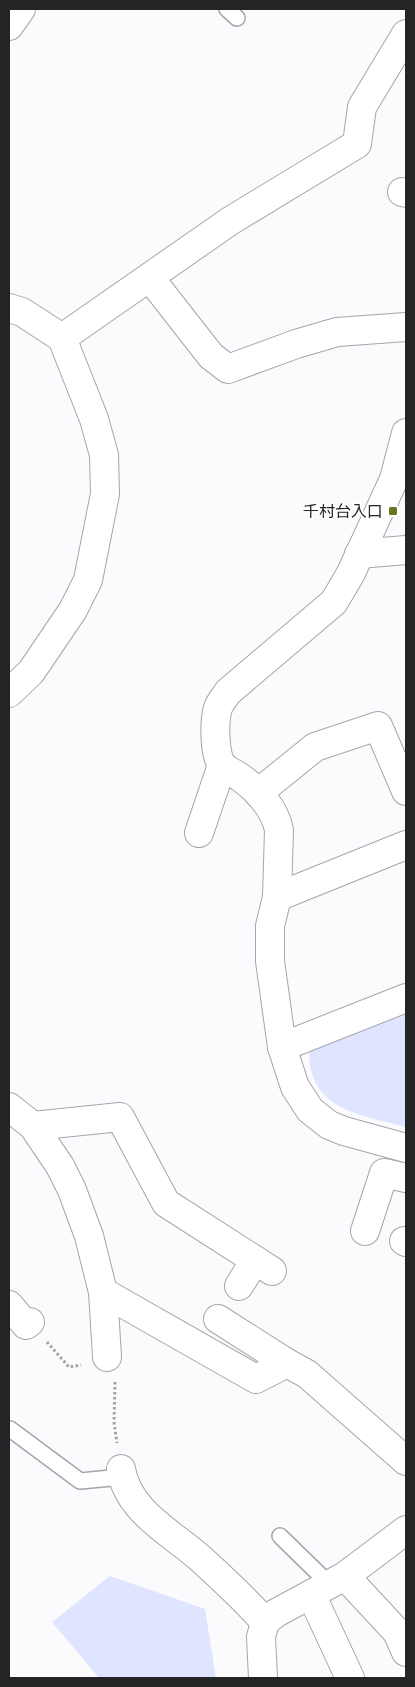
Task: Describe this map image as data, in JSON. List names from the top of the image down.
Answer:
{
  "places": {
    "transit": ["千村台入口"]
  }
}
